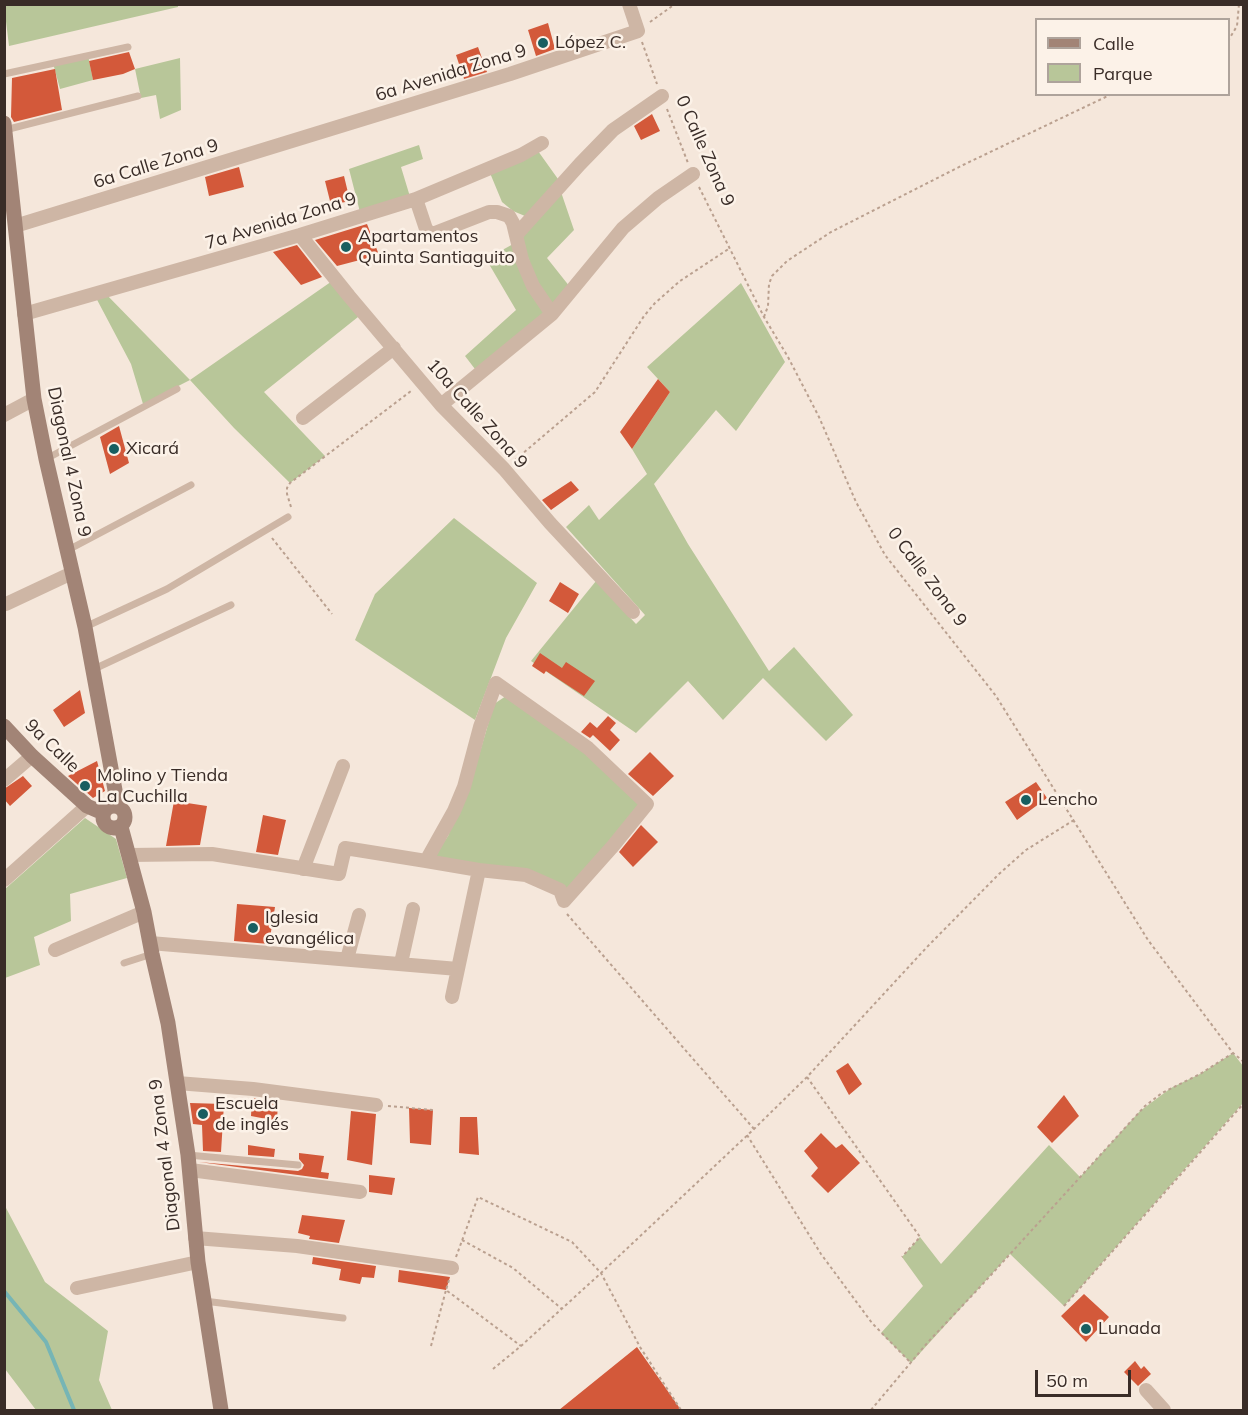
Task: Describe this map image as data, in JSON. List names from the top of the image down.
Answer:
{
  "streets": {
    "main road": ["Diagonal 4 Zona 9", "9a Calle"],
    "street": [
      "6a Avenida Zona 9",
      "6a Calle Zona 9",
      "7a Avenida Zona 9",
      "10a Calle Zona 9"
    ],
    "path": ["0 Calle Zona 9"]
  },
  "crossings": [
    ["6a Avenida Zona 9", "0 Calle Zona 9"],
    ["6a Avenida Zona 9", "6a Calle Zona 9"],
    ["6a Calle Zona 9", "Diagonal 4 Zona 9"],
    ["7a Avenida Zona 9", "10a Calle Zona 9"],
    ["7a Avenida Zona 9", "Diagonal 4 Zona 9"],
    ["Diagonal 4 Zona 9", "9a Calle"]
  ],
  "places": [
    "López C.",
    "Apartamentos Quinta Santiaguito",
    "Xicará",
    "Molino y Tienda La Cuchilla",
    "Lencho",
    "Iglesia evangélica",
    "Escuela de inglés",
    "Lunada"
  ],
  "legend": ["Calle", "Parque"],
  "scale_bar": "50 m"
}
